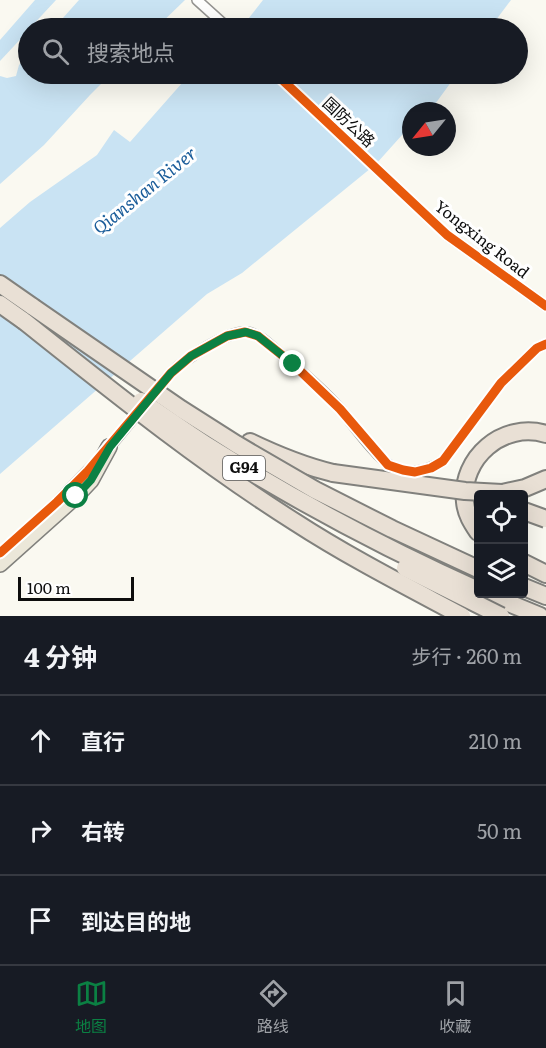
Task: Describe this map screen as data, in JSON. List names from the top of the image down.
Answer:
{
  "streets": {
    "highway": ["G94"],
    "street": ["国防公路", "Yongxing Road"]
  },
  "crossings": [
    ["国防公路", "Yongxing Road"]
  ],
  "water": ["Qianshan River"],
  "scale_bar": "100 m",
  "north": "bottom left",
  "page": {
    "search": "搜索地点",
    "scale": "100 m",
    "heading": ["4 分钟", "步行 · 260 m"],
    "list": [
      ["直行", "210 m"],
      ["右转", "50 m"],
      "到达目的地"
    ],
    "nav": ["地图", "路线", "收藏"]
  }
}
